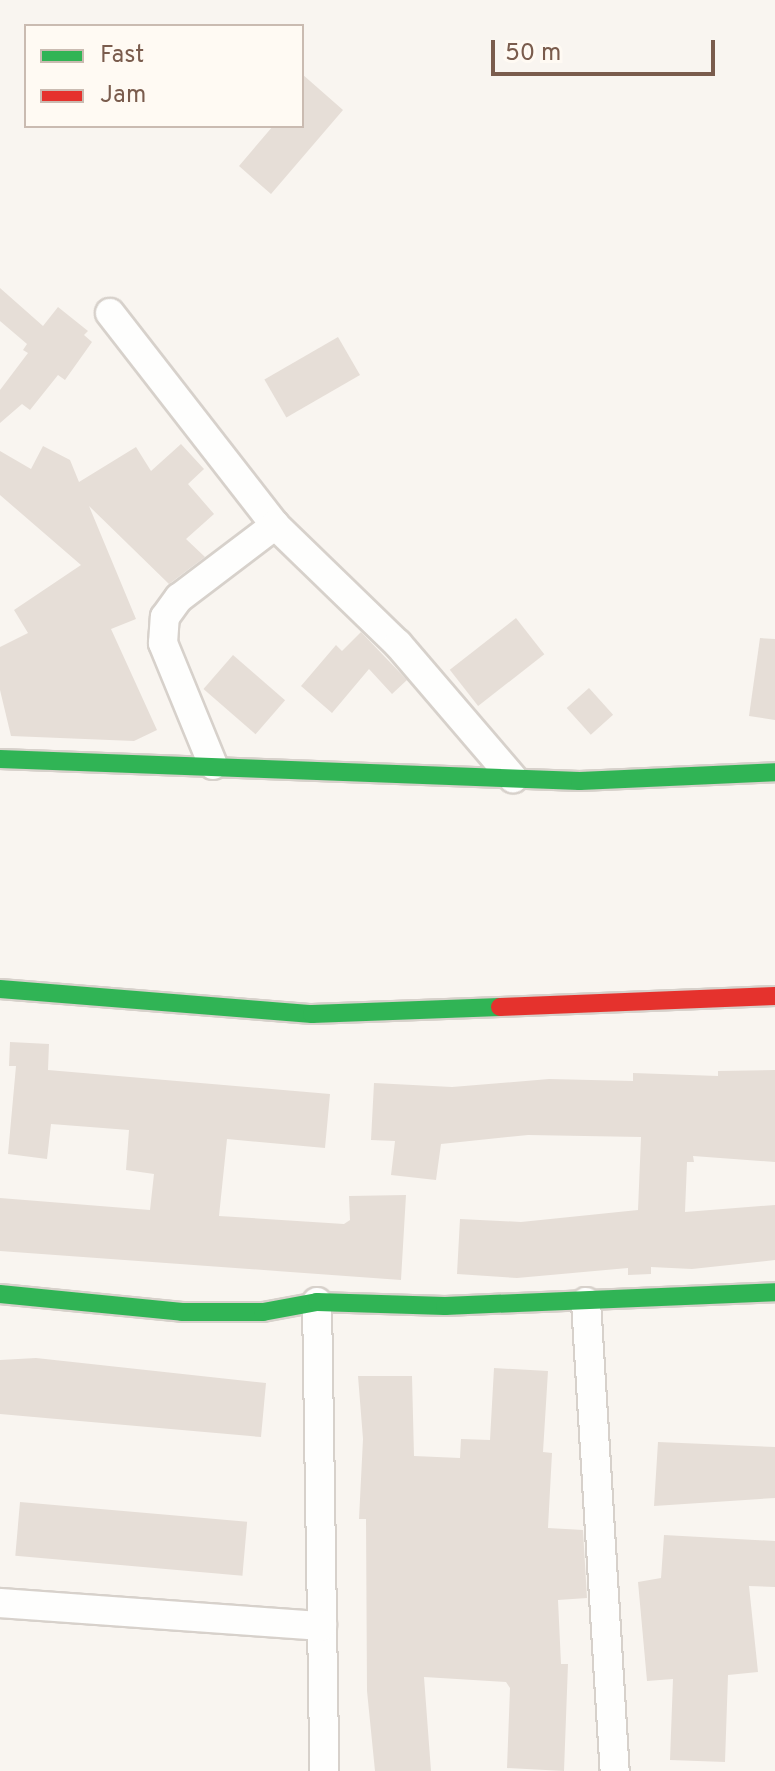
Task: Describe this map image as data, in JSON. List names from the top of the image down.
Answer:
{
  "legend": ["Fast", "Jam"],
  "scale_bar": "50 m"
}
